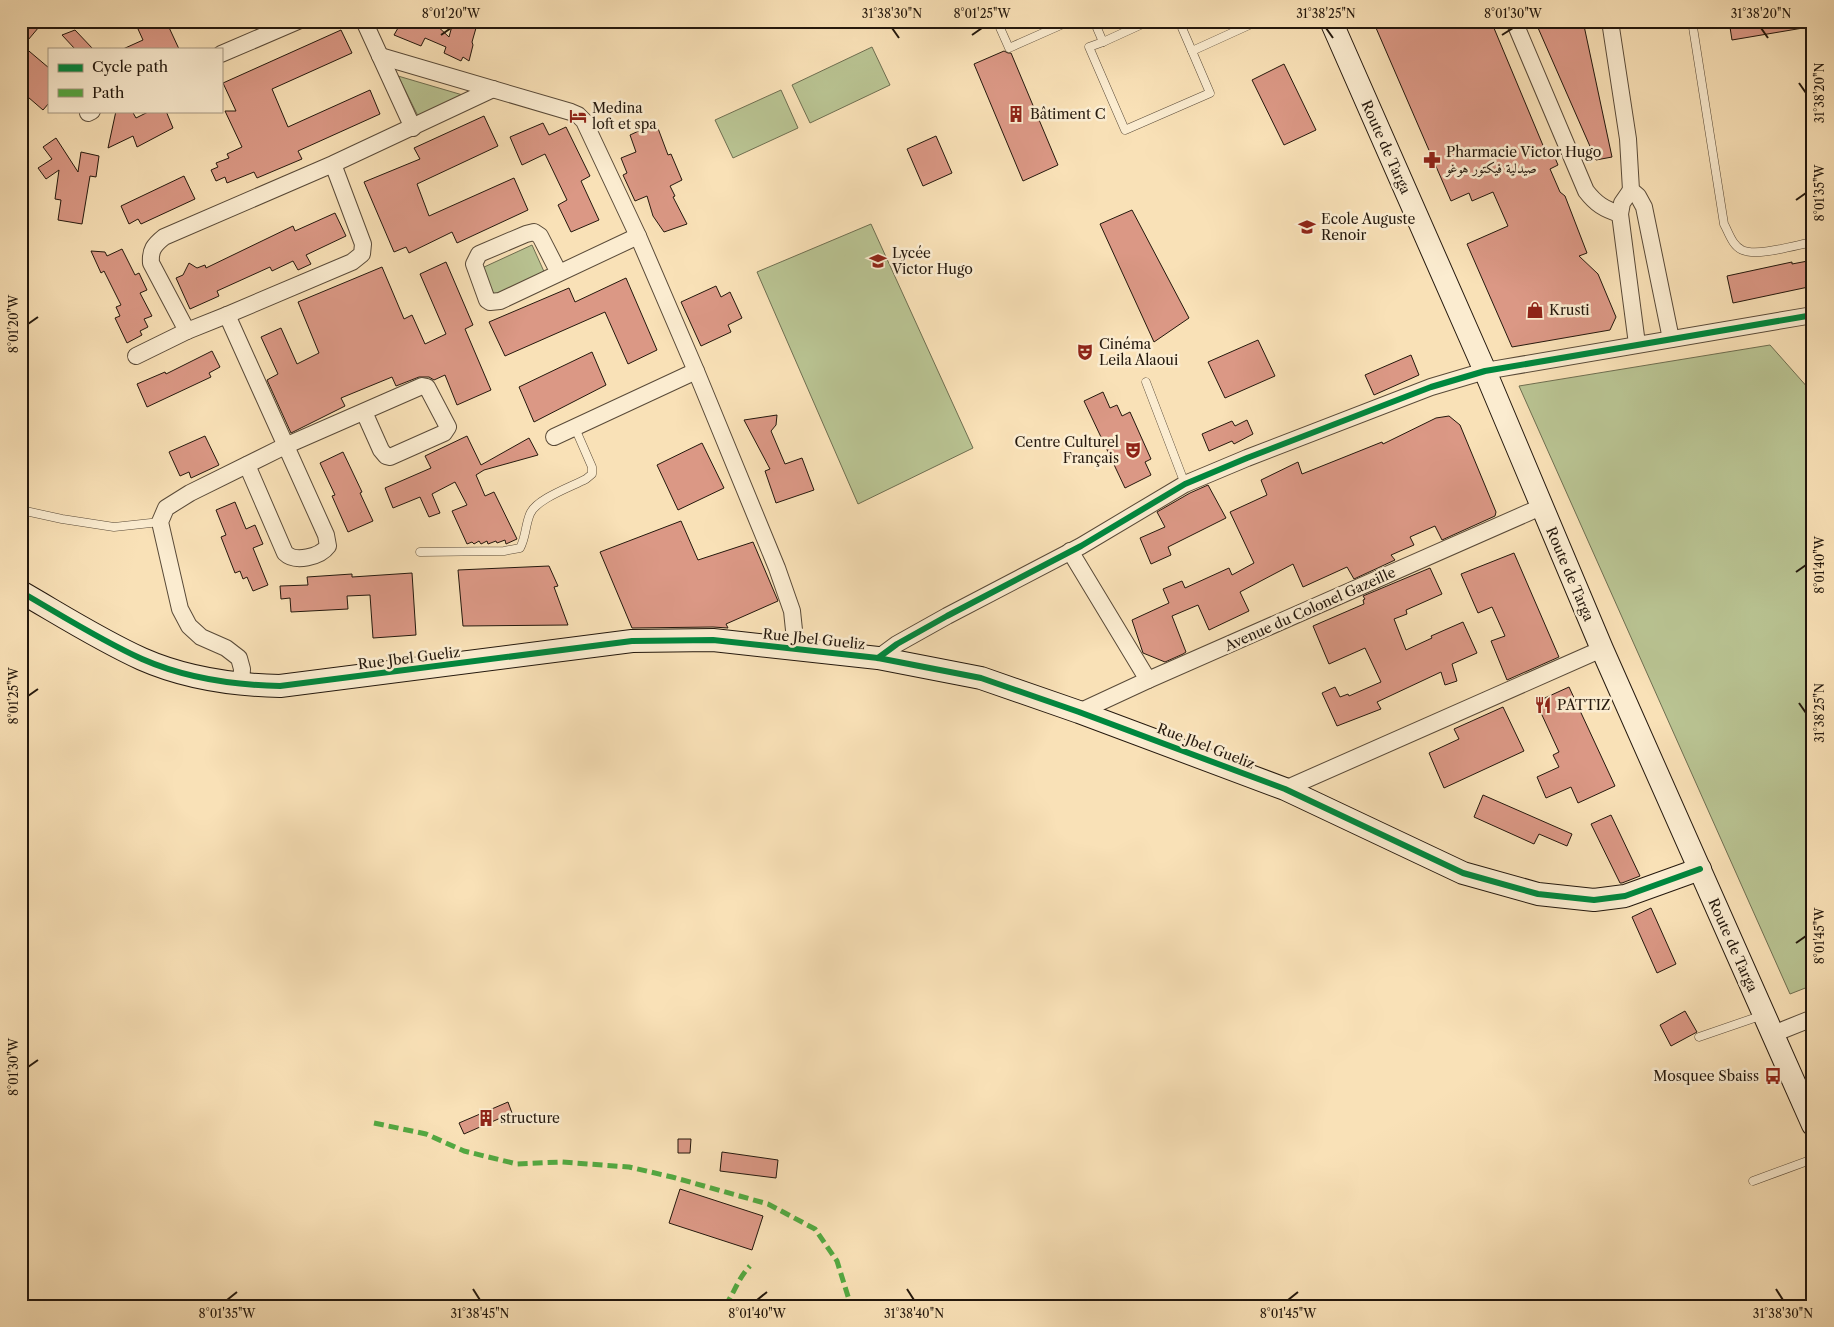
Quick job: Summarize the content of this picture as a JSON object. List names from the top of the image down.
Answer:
{
  "streets": {
    "street": ["Route de Targa", "Avenue du Colonel Gazeille", "Rue Jbel Gueliz"]
  },
  "crossings": [
    ["Route de Targa", "Avenue du Colonel Gazeille"],
    ["Route de Targa", "Rue Jbel Gueliz"],
    ["Avenue du Colonel Gazeille", "Rue Jbel Gueliz"]
  ],
  "places": {
    "building": ["Bâtiment C", "structure"],
    "hotel": ["Medina loft et spa"],
    "pharmacy": ["Pharmacie Victor Hugo صيدلية فيكتور هوغو"],
    "school or university": ["Ecole Auguste Renoir", "Lycée Victor Hugo"],
    "shop": ["Krusti"],
    "theatre": ["Cinéma Leila Alaoui", "Centre Culturel Français"],
    "restaurant": ["PATTIZ"],
    "bus stop": ["Mosquee Sbaiss"]
  },
  "legend": ["Cycle path", "Path"],
  "coordinates": [
    "8°01'20\"W",
    "31°38'30\"N",
    "8°01'25\"W",
    "31°38'25\"N",
    "8°01'30\"W",
    "31°38'20\"N",
    "8°01'35\"W",
    "8°01'40\"W",
    "8°01'45\"W",
    "31°38'45\"N",
    "31°38'40\"N"
  ]
}
